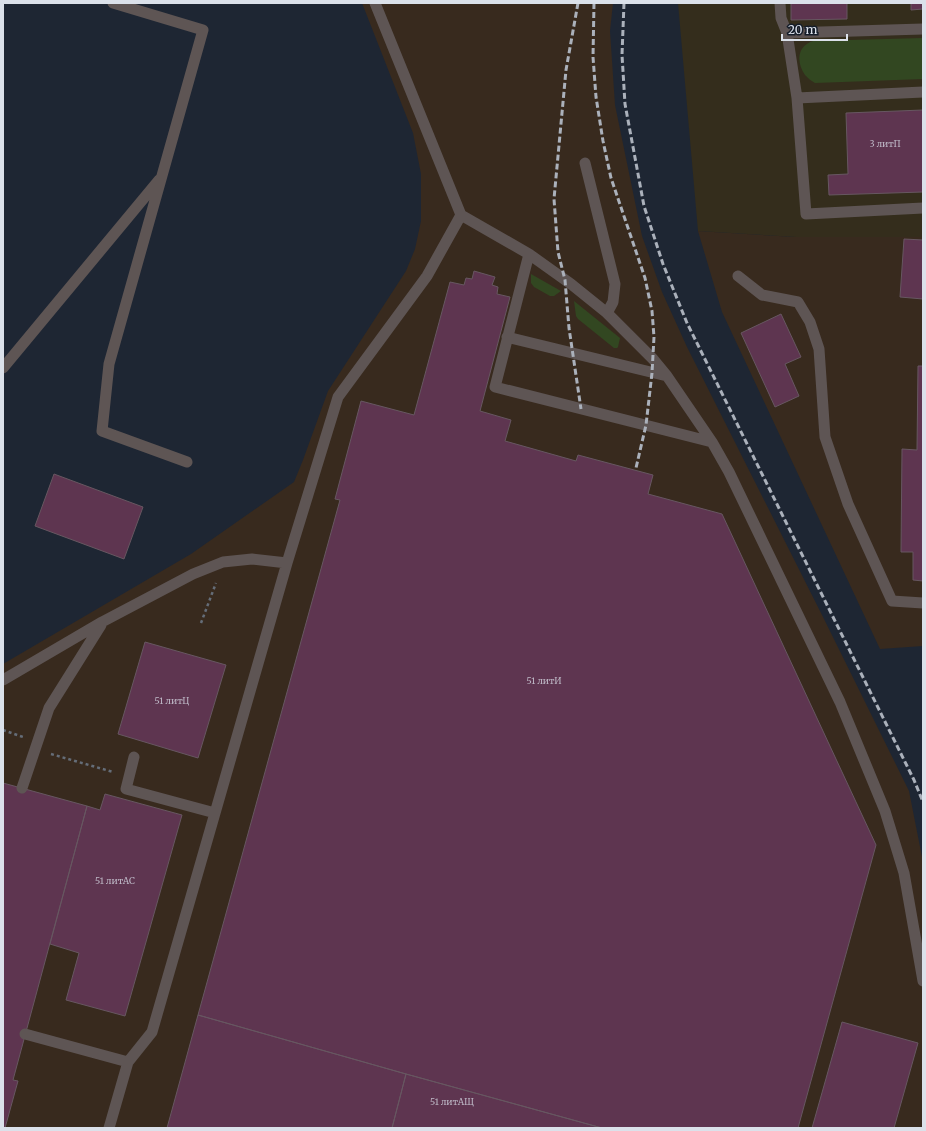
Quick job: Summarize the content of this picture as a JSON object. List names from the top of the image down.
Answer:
{
  "house_numbers": [
    "3 литП",
    "51 литИ",
    "51 литЦ",
    "51 литАС",
    "51 литАЩ"
  ],
  "scale_bar": "20 m"
}
